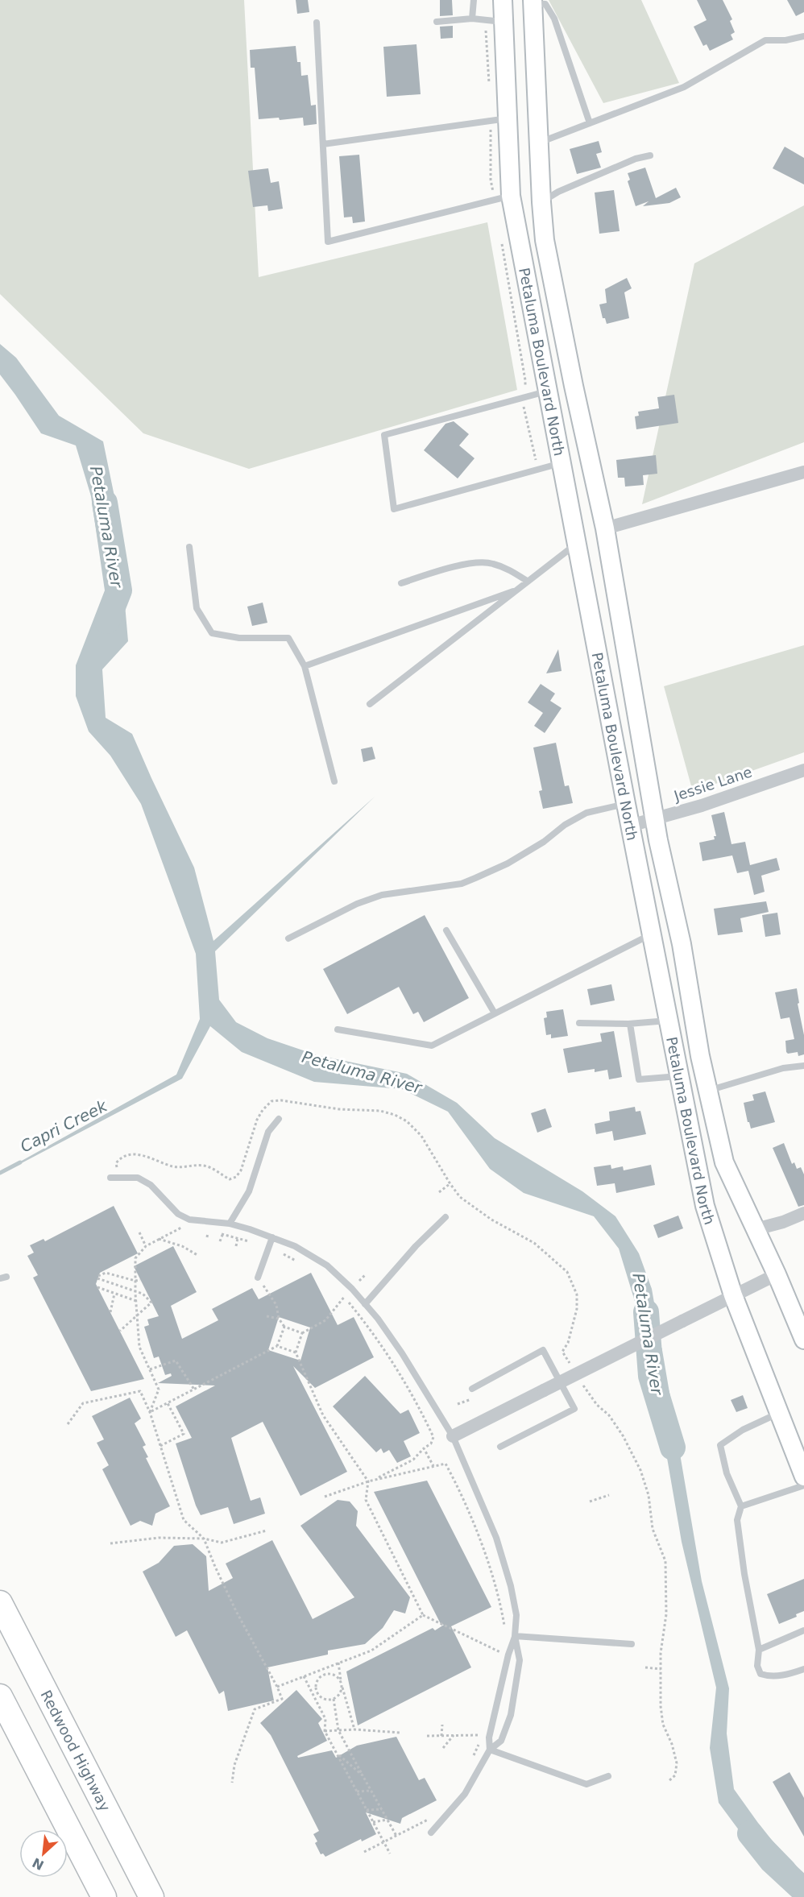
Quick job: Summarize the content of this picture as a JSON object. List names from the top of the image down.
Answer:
{
  "streets": {
    "highway": ["Redwood Highway"],
    "main road": ["Petaluma Boulevard North"],
    "street": ["Jessie Lane"]
  },
  "crossings": [
    ["Petaluma Boulevard North", "Jessie Lane"]
  ],
  "water": ["Petaluma River", "Capri Creek"],
  "north": "bottom left"
}
